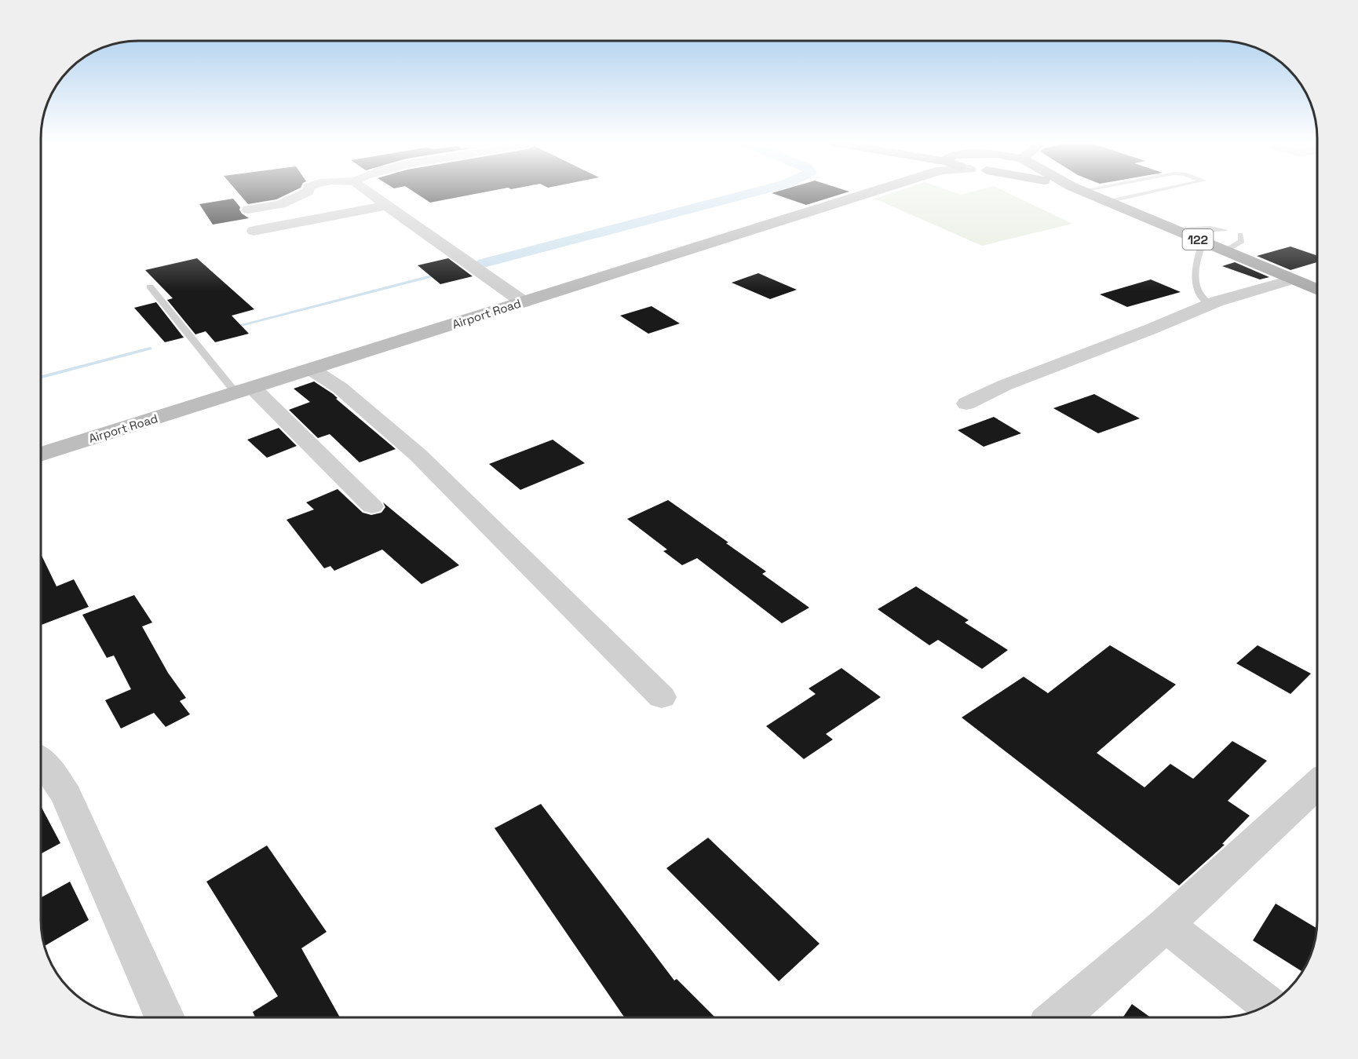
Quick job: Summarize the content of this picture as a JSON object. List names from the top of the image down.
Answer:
{
  "streets": {
    "main road": ["122", "Airport Road"]
  }
}
